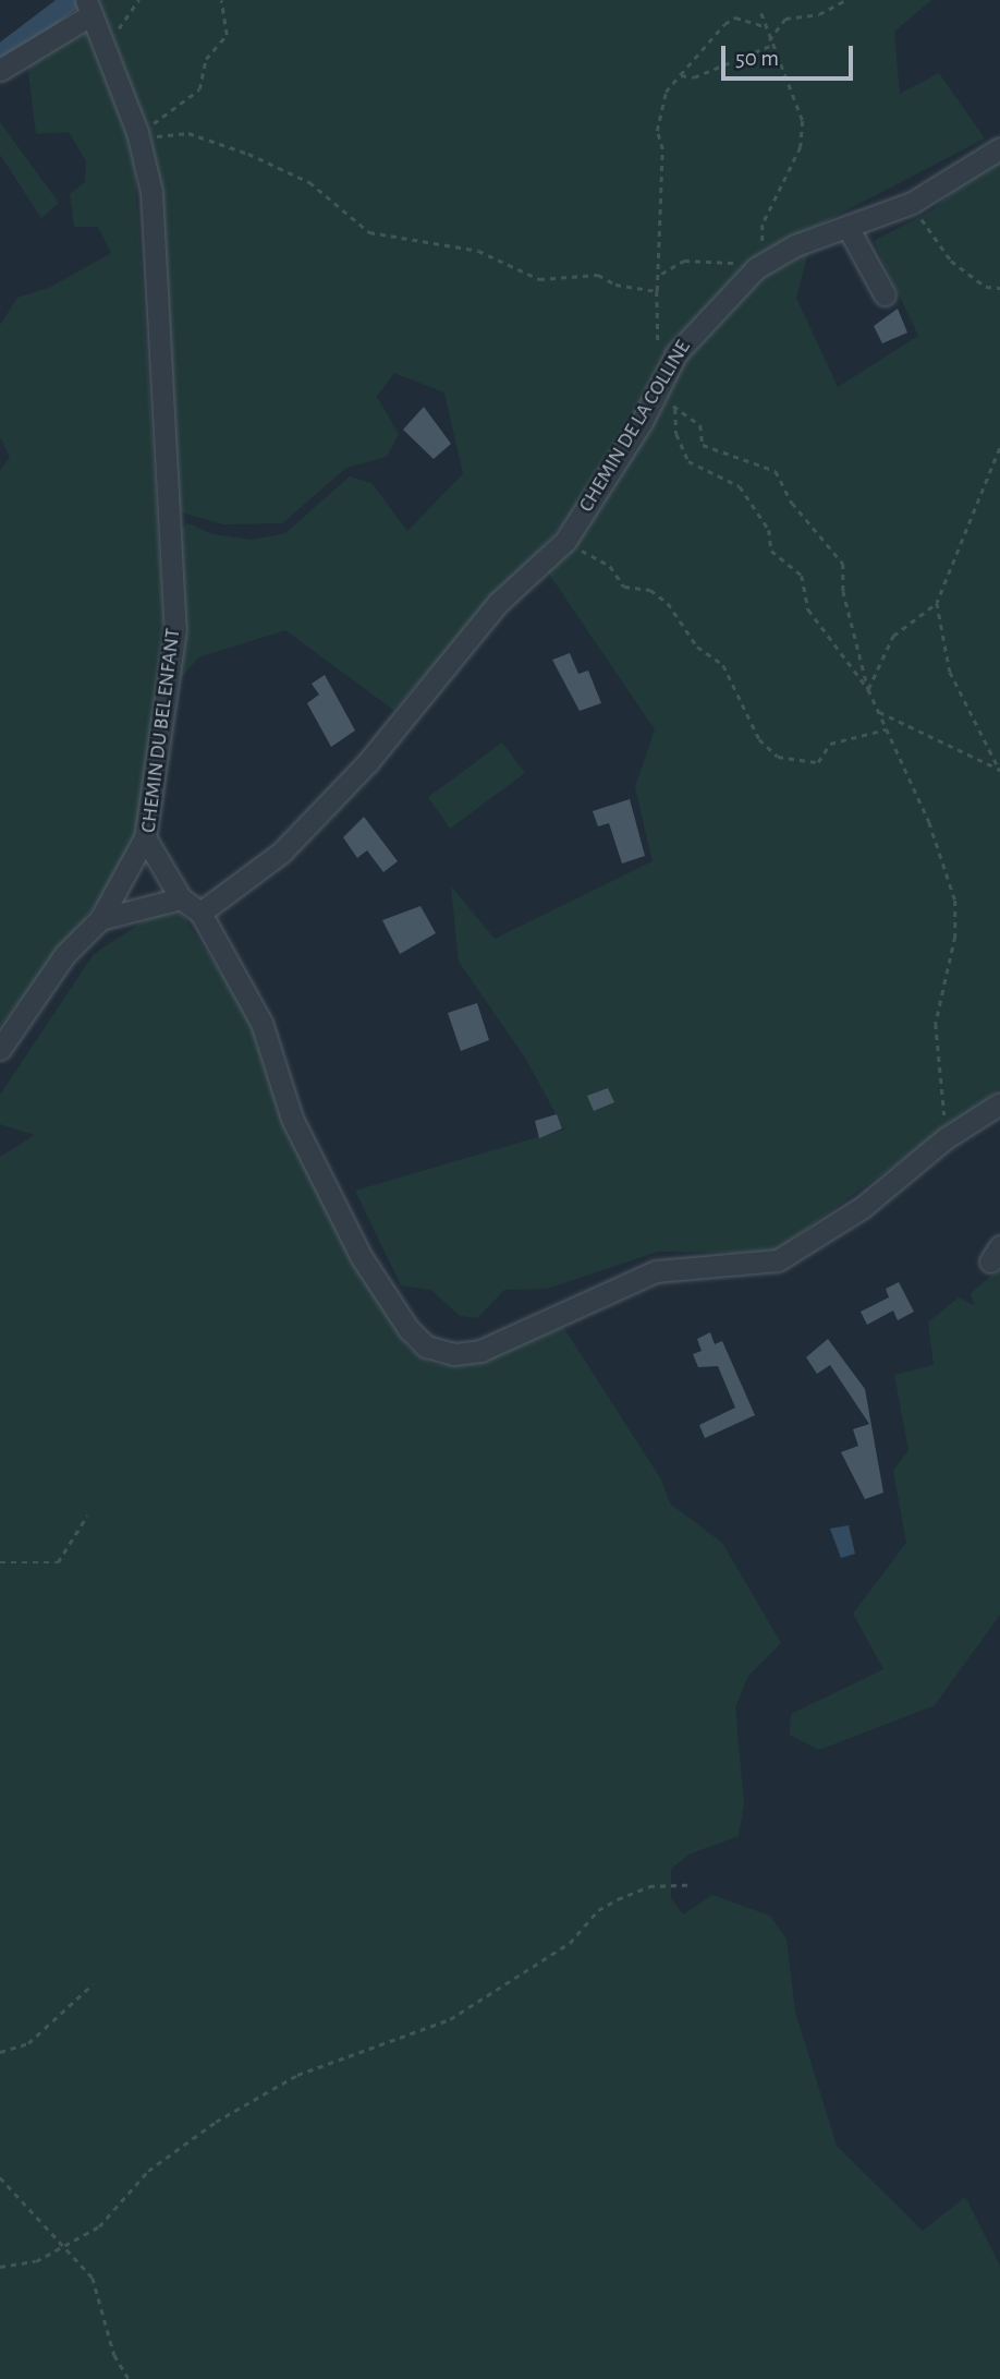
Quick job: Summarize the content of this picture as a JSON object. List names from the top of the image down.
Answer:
{
  "streets": {
    "street": ["CHEMIN DE LA COLLINE", "CHEMIN DU BEL ENFANT"]
  },
  "crossings": [
    ["CHEMIN DE LA COLLINE", "CHEMIN DU BEL ENFANT"]
  ],
  "scale_bar": "50 m"
}
